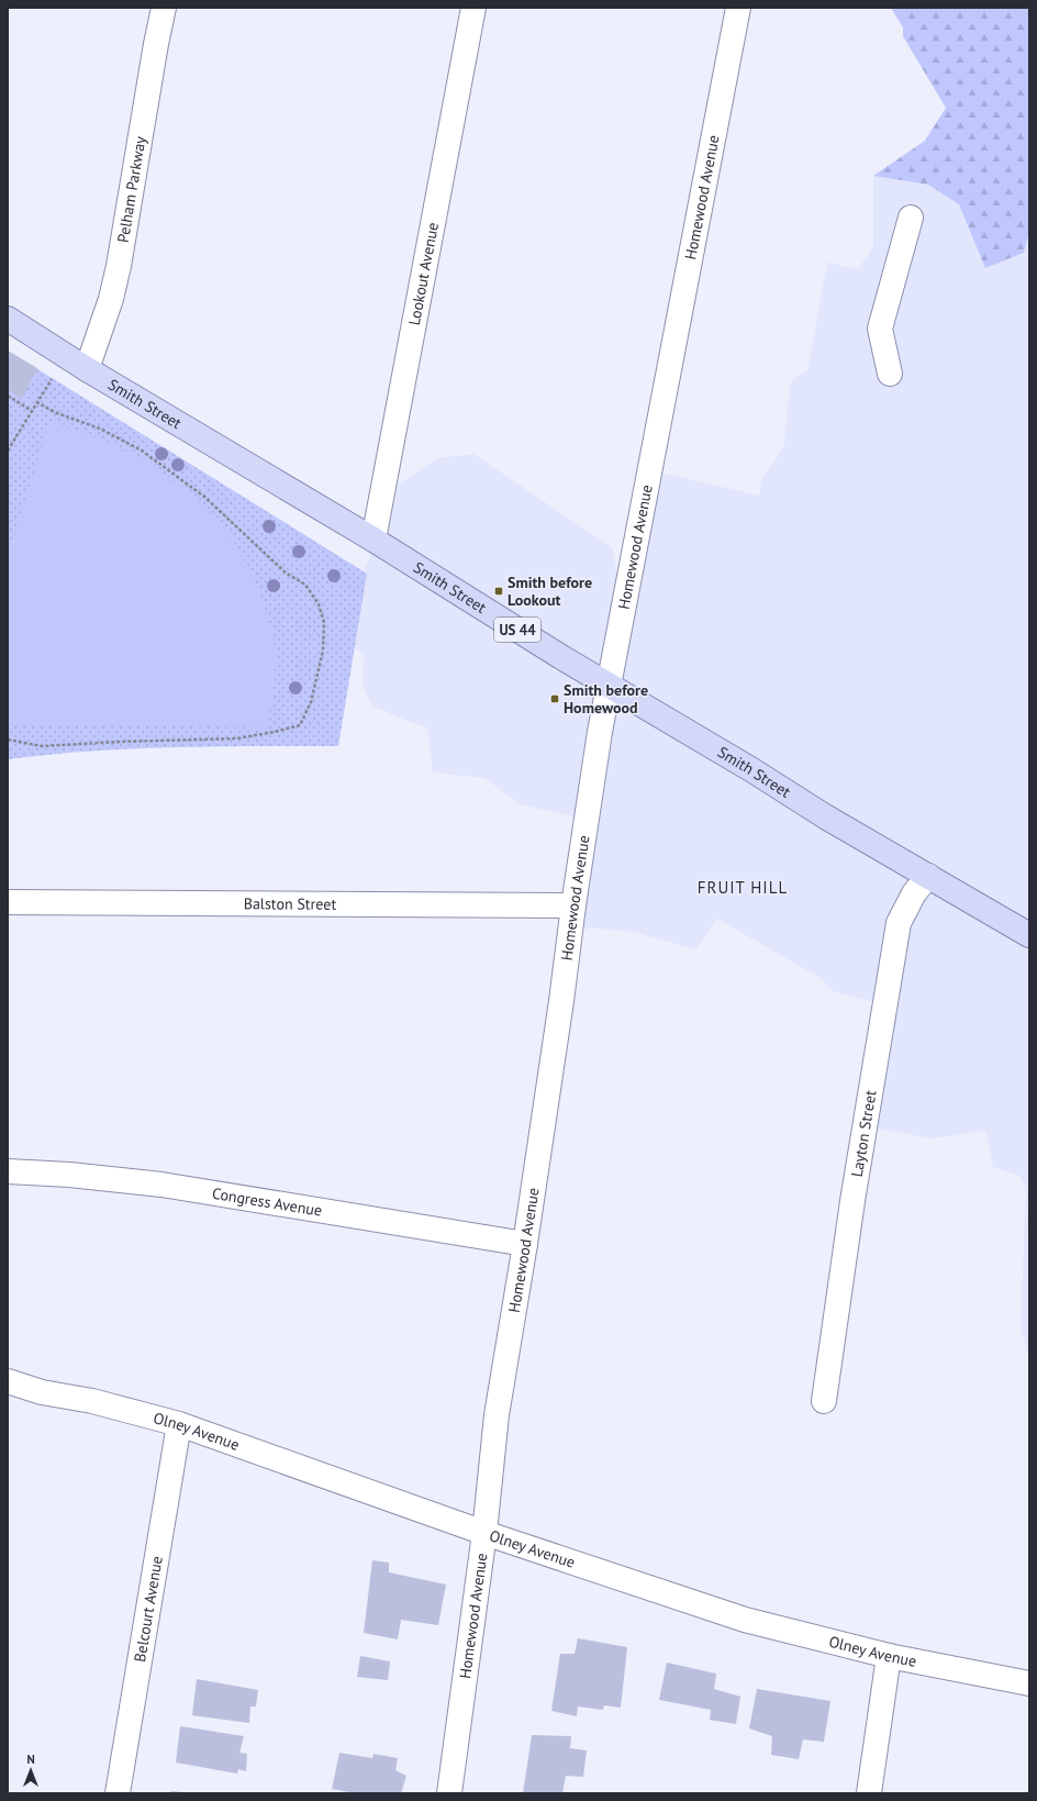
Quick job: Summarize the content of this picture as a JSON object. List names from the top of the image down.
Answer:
{
  "streets": {
    "main road": ["Smith Street", "US 44"],
    "street": [
      "Pelham Parkway",
      "Homewood Avenue",
      "Lookout Avenue",
      "Balston Street",
      "Layton Street",
      "Congress Avenue",
      "Olney Avenue",
      "Belcourt Avenue"
    ]
  },
  "crossings": [
    ["Pelham Parkway", "Smith Street"],
    ["Homewood Avenue", "Smith Street"],
    ["Homewood Avenue", "Balston Street"],
    ["Homewood Avenue", "Congress Avenue"],
    ["Homewood Avenue", "Olney Avenue"],
    ["Lookout Avenue", "Smith Street"],
    ["Smith Street", "Layton Street"],
    ["Olney Avenue", "Belcourt Avenue"]
  ],
  "districts": ["FRUIT HILL"],
  "places": {
    "transit": ["Smith before Lookout", "Smith before Homewood"]
  },
  "north": "top"
}
